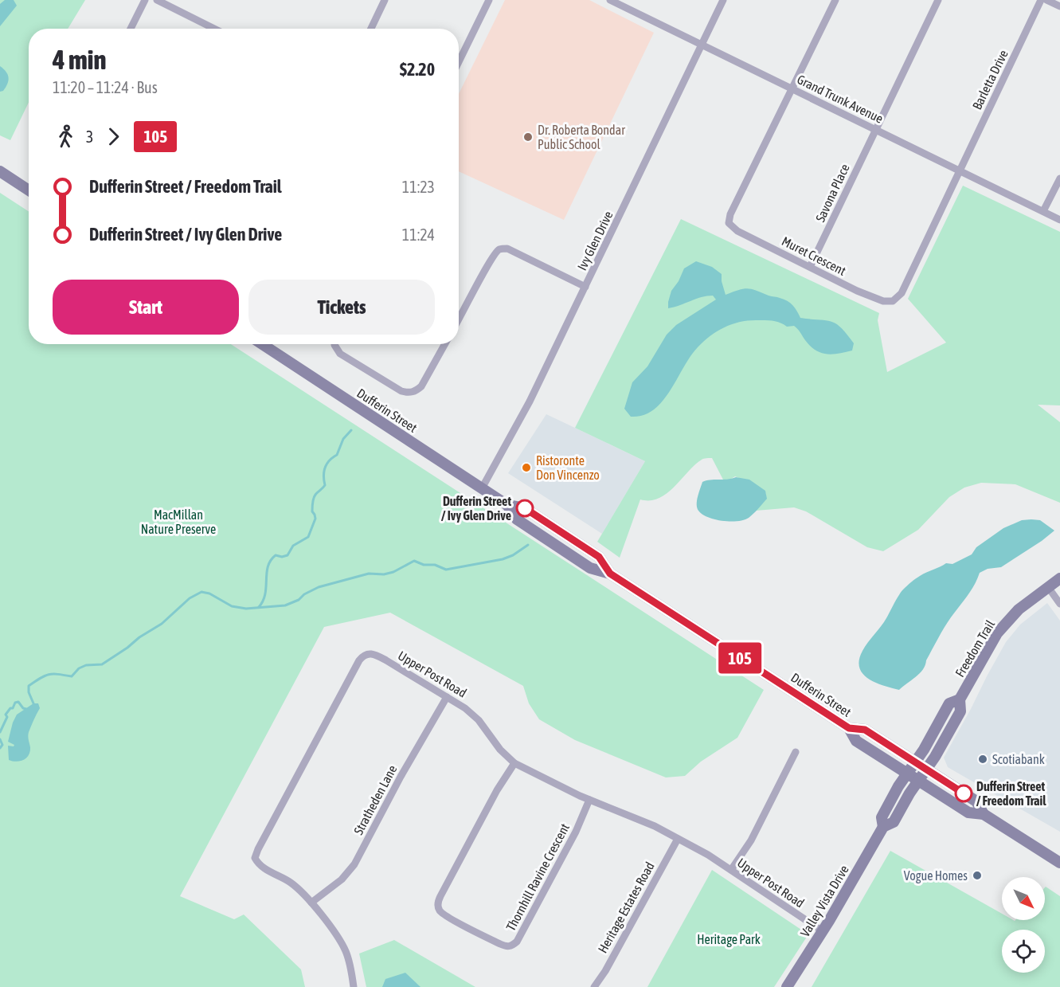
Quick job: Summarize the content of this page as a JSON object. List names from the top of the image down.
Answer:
{
  "streets": {
    "main road": ["Dufferin Street", "Freedom Trail", "Valley Vista Drive"],
    "street": [
      "Barletta Drive",
      "Grand Trunk Avenue",
      "Savona Place",
      "Ivy Glen Drive",
      "Muret Crescent",
      "Upper Post Road",
      "Stratheden Lane",
      "Thornhill Ravine Crescent",
      "Heritage Estates Road"
    ]
  },
  "crossings": [
    ["Barletta Drive", "Grand Trunk Avenue"],
    ["Barletta Drive", "Muret Crescent"],
    ["Grand Trunk Avenue", "Savona Place"],
    ["Grand Trunk Avenue", "Ivy Glen Drive"],
    ["Grand Trunk Avenue", "Muret Crescent"],
    ["Savona Place", "Muret Crescent"],
    ["Ivy Glen Drive", "Dufferin Street"],
    ["Dufferin Street", "Freedom Trail"],
    ["Dufferin Street", "Valley Vista Drive"],
    ["Freedom Trail", "Valley Vista Drive"],
    ["Upper Post Road", "Stratheden Lane"],
    ["Upper Post Road", "Thornhill Ravine Crescent"],
    ["Upper Post Road", "Valley Vista Drive"],
    ["Upper Post Road", "Heritage Estates Road"]
  ],
  "parks": ["MacMillan Nature Preserve", "Heritage Park"],
  "places": [
    "Dr. Roberta Bondar Public School",
    "Ristoronte Don Vincenzo",
    "Dufferin Street / Ivy Glen Drive",
    "Scotiabank",
    "Dufferin Street / Freedom Trail",
    "Vogue Homes"
  ],
  "lines": ["bus line 105"],
  "north": "bottom right",
  "page": {
    "on_map": "105",
    "heading": ["4 min", "11:20 – 11:24 · Bus", "$2.20"],
    "legs": ["3", "105"],
    "list": [
      {
        "name": "Dufferin Street / Freedom Trail",
        "value": "11:23"
      },
      {
        "name": "Dufferin Street / Ivy Glen Drive",
        "value": "11:24"
      }
    ],
    "buttons": ["Start", "Tickets"]
  }
}
